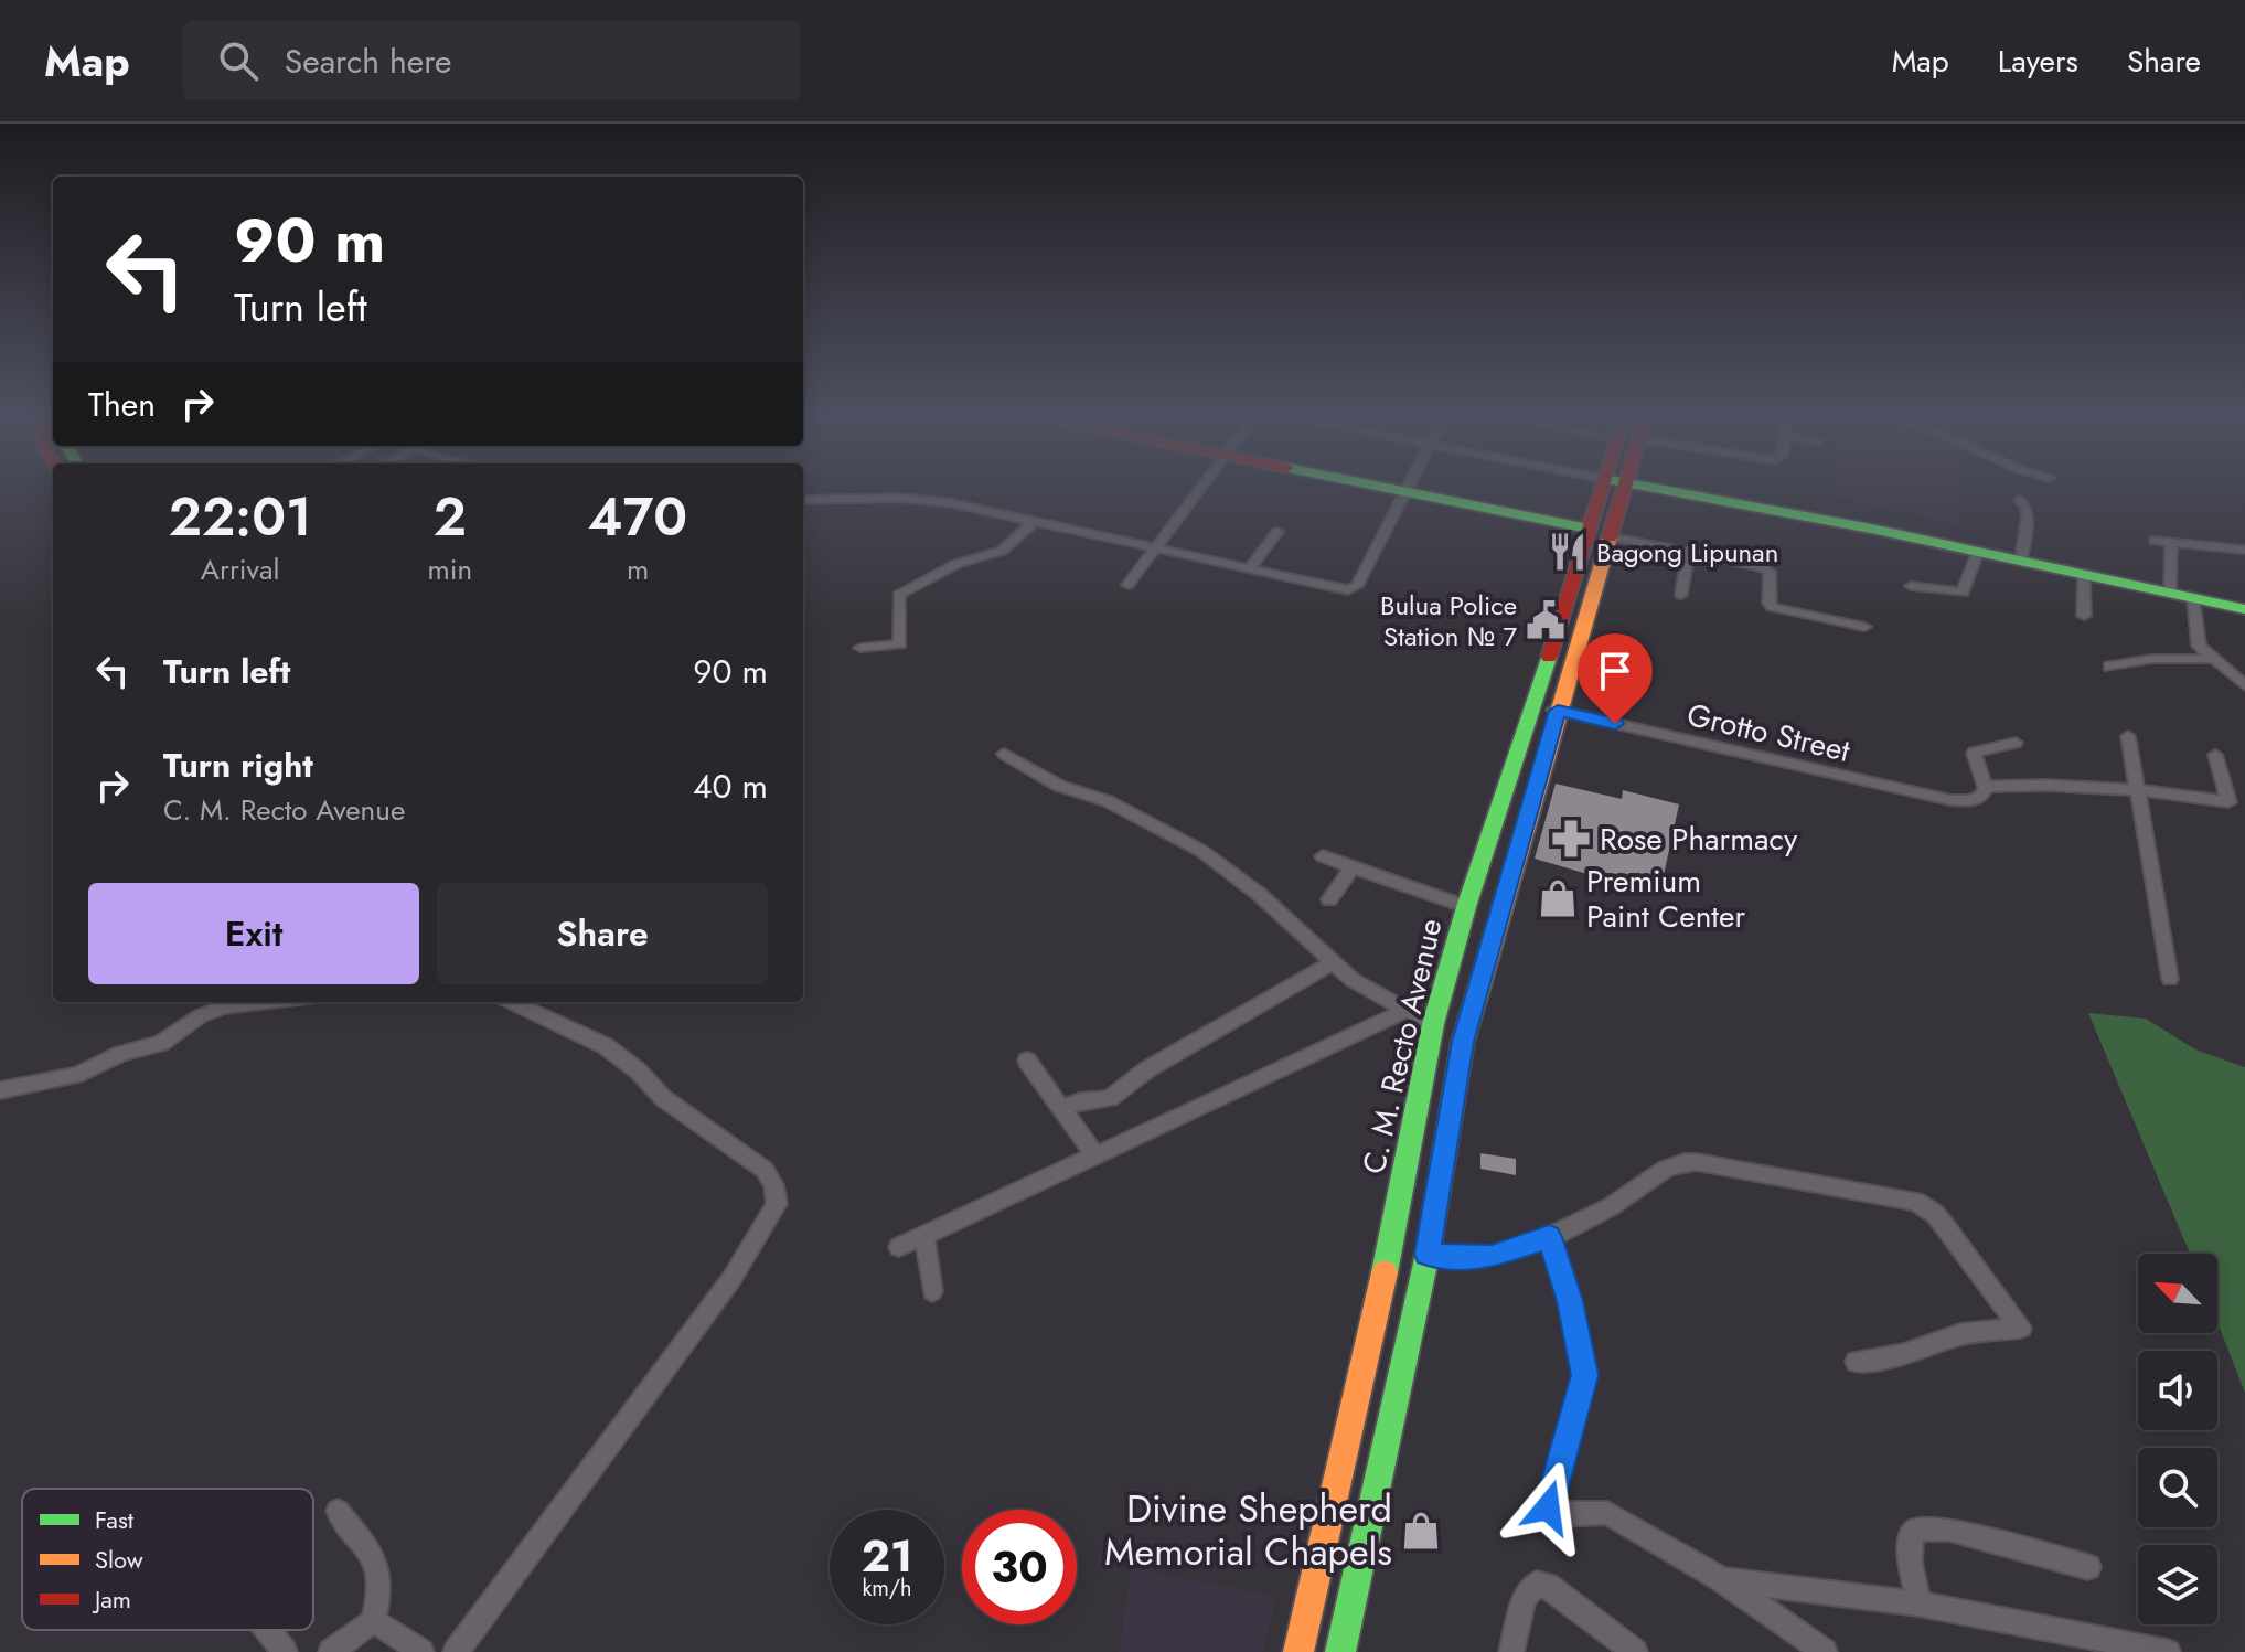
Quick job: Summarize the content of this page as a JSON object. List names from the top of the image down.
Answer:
{
  "streets": {
    "main road": ["C. M. Recto Avenue"],
    "street": ["Grotto Street"]
  },
  "crossings": [
    ["Grotto Street", "C. M. Recto Avenue"]
  ],
  "places": {
    "restaurant": ["Bagong Lipunan"],
    "public building": ["Bulua Police Station № 7"],
    "pharmacy": ["Rose Pharmacy"],
    "shop": ["Premium Paint Center", "Divine Shepherd Memorial Chapels"]
  },
  "legend": ["Fast", "Slow", "Jam"],
  "north": "top left",
  "page": {
    "header": "Map",
    "search": "Search here",
    "nav": ["Map", "Layers", "Share"],
    "turn": ["90 m", "Turn left"],
    "then": "Then",
    "eta": [
      "22:01",
      "Arrival",
      "2",
      "min",
      "470",
      "m"
    ],
    "list": [
      {
        "name": "Turn left",
        "value": "90 m"
      },
      {
        "name": "Turn right",
        "note": "C. M. Recto Avenue",
        "value": "40 m"
      }
    ],
    "buttons": ["Exit", "Share"],
    "speed": "21 km/h",
    "limit": "30"
  }
}
